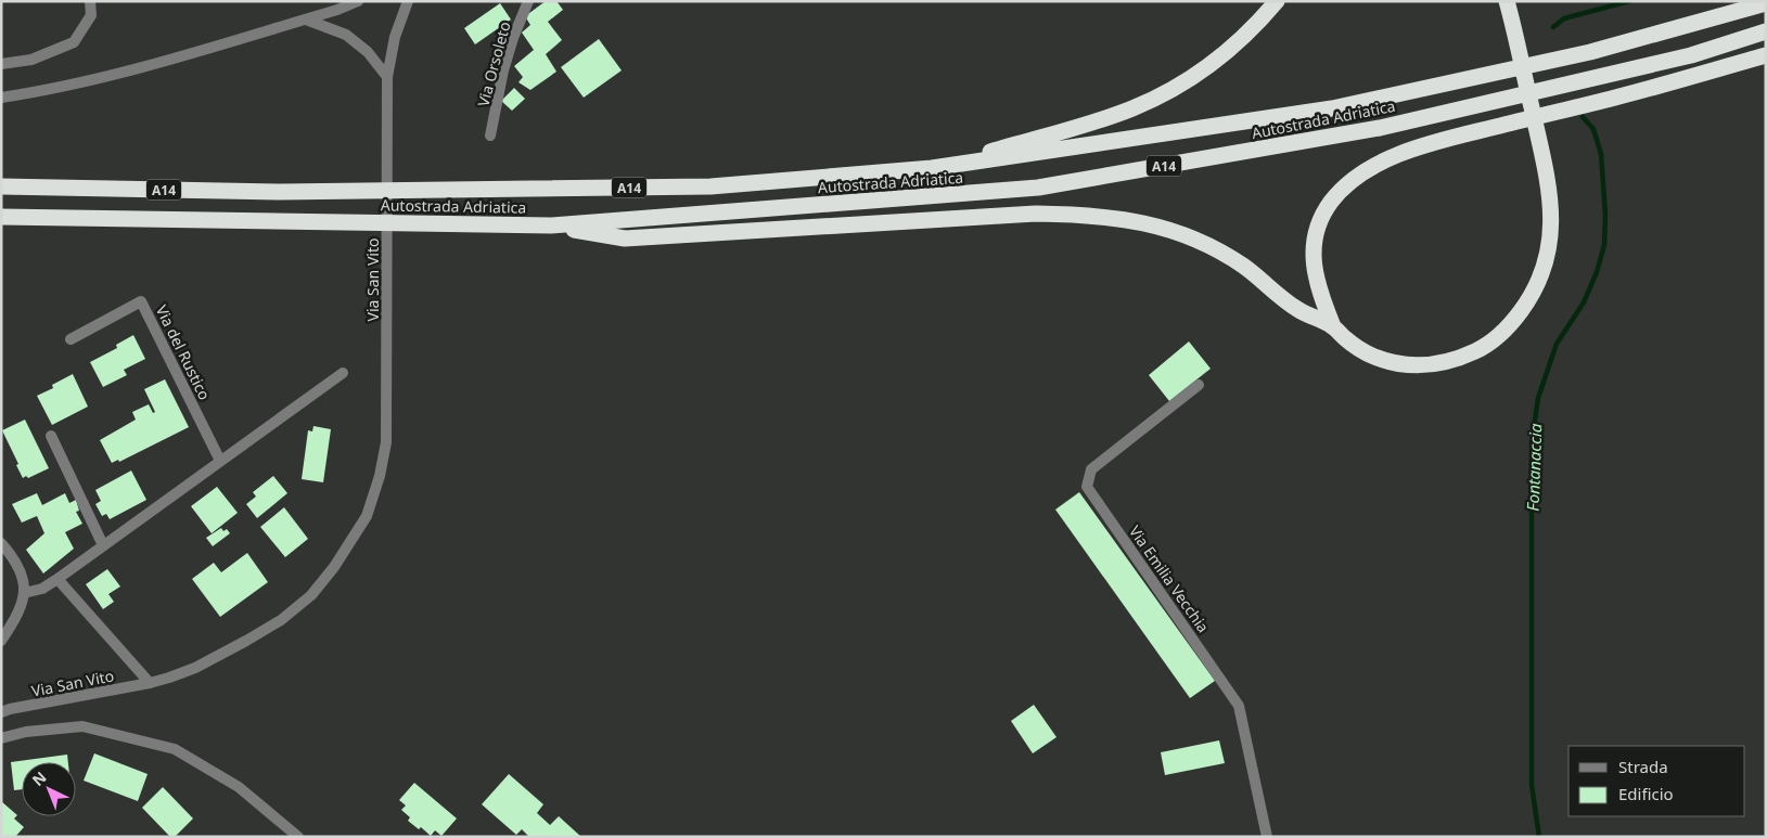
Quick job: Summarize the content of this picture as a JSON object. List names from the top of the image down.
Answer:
{
  "streets": {
    "highway": ["Autostrada Adriatica", "A14"],
    "street": [
      "Via Orsoleto",
      "Via San Vito",
      "Via del Rustico",
      "Via Emilia Vecchia"
    ]
  },
  "water": ["Fontanaccia"],
  "legend": ["Strada", "Edificio"],
  "north": "top left"
}
